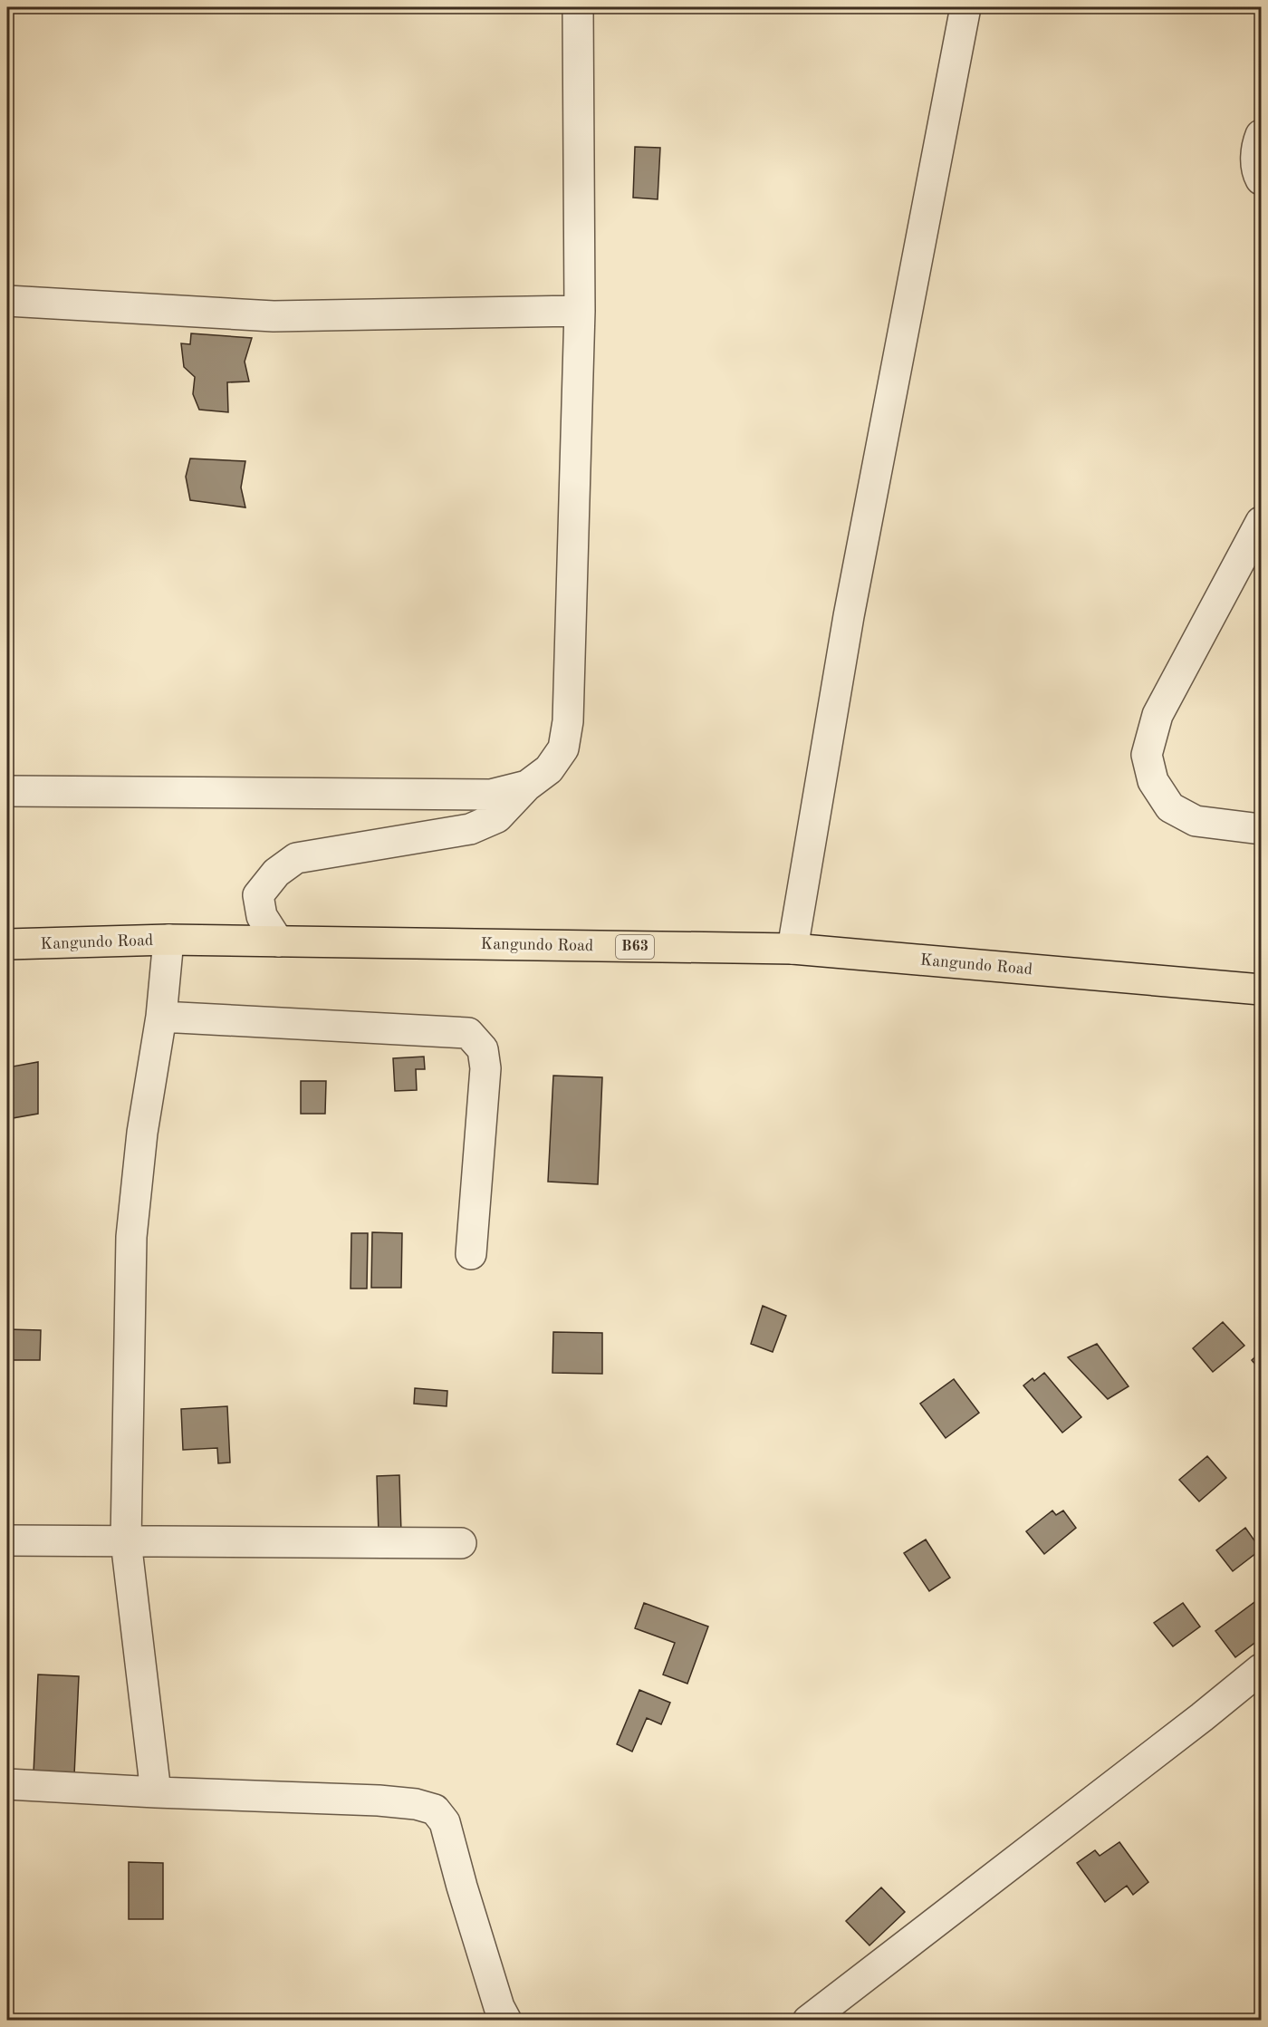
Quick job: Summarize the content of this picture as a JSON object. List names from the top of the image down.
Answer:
{
  "streets": {
    "highway": ["Kangundo Road", "B63"]
  }
}
